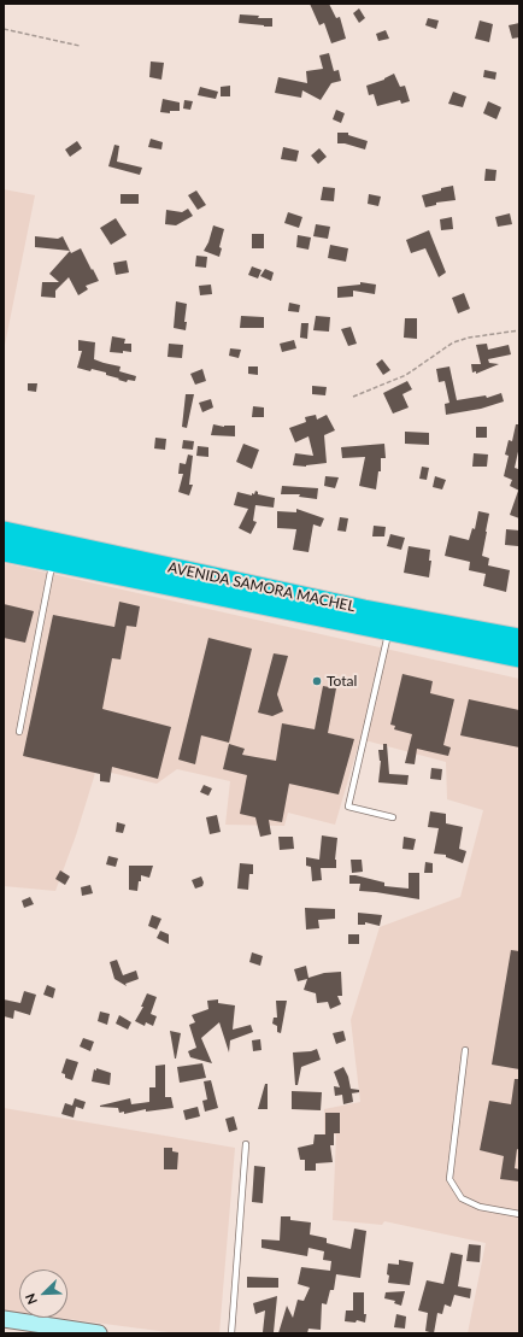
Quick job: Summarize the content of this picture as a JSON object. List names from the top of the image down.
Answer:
{
  "streets": {
    "highway": ["AVENIDA SAMORA MACHEL"]
  },
  "places": ["Total"],
  "north": "bottom left"
}
